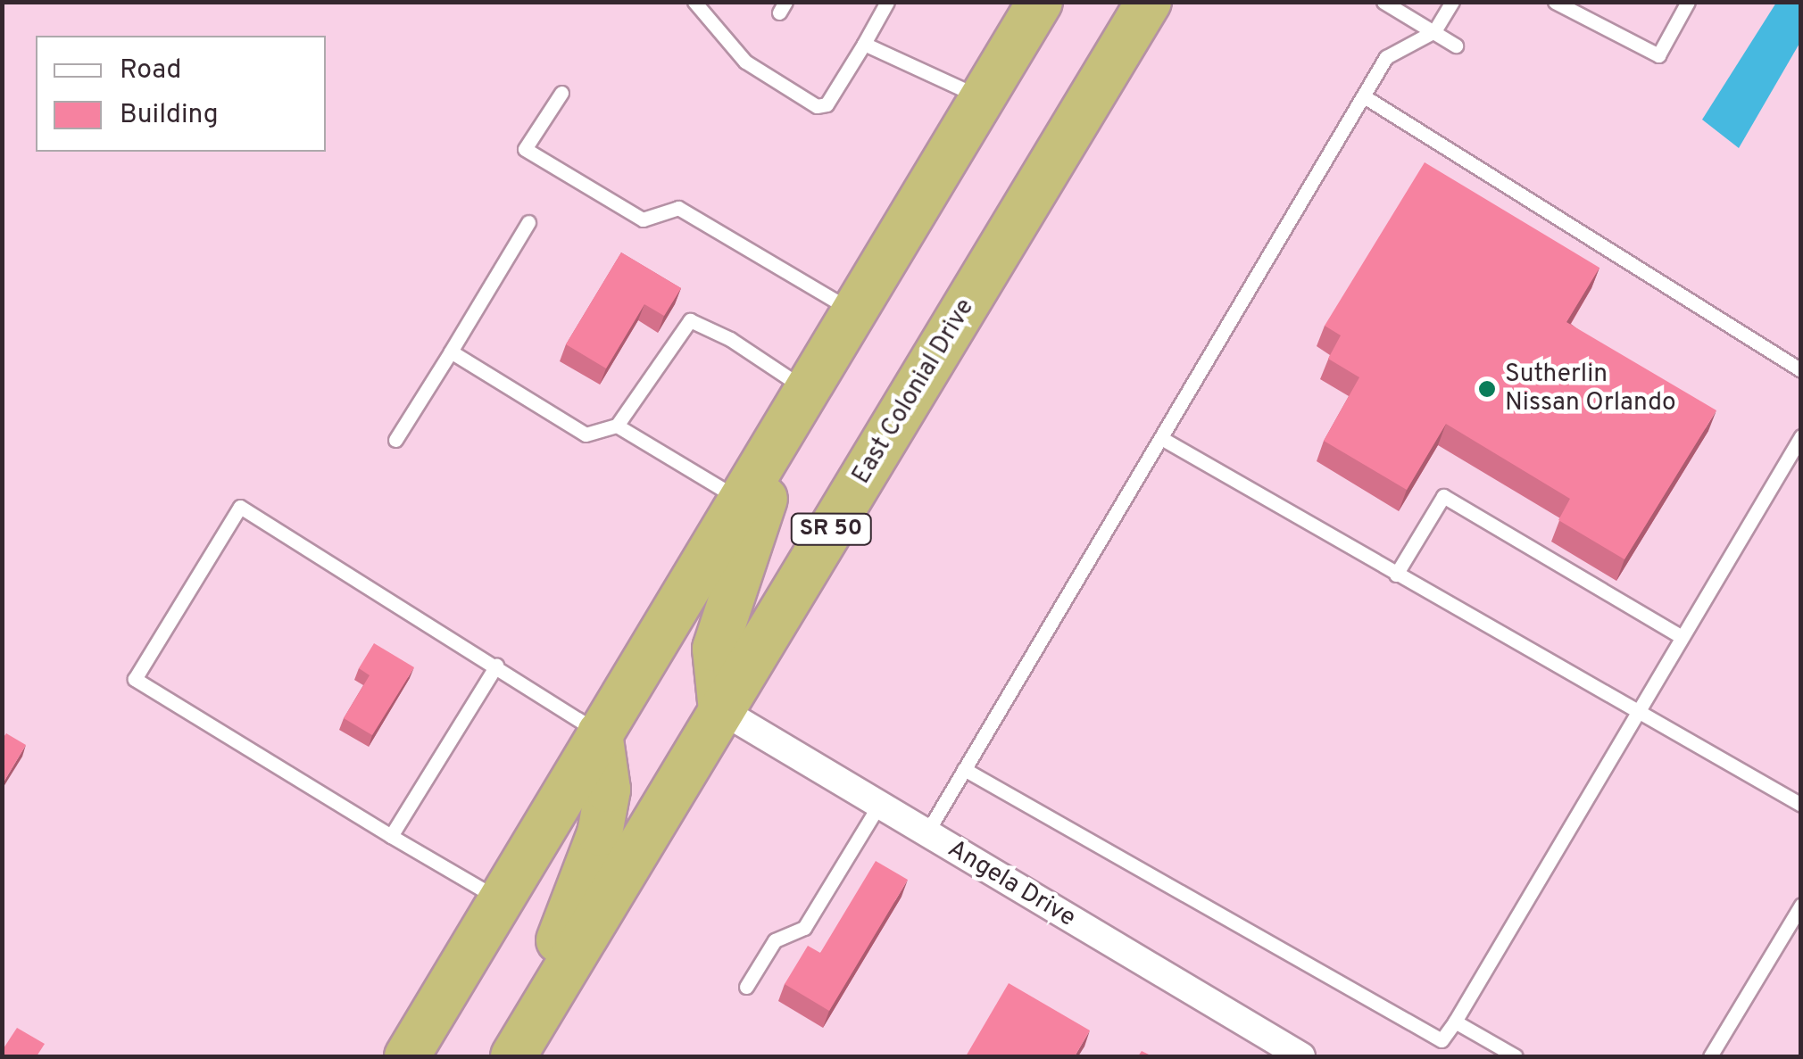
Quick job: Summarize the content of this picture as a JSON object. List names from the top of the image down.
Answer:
{
  "streets": {
    "highway": ["East Colonial Drive", "SR 50"],
    "street": ["Angela Drive"]
  },
  "crossings": [
    ["East Colonial Drive", "Angela Drive"]
  ],
  "places": ["Sutherlin Nissan Orlando"],
  "legend": ["Road", "Building"]
}
